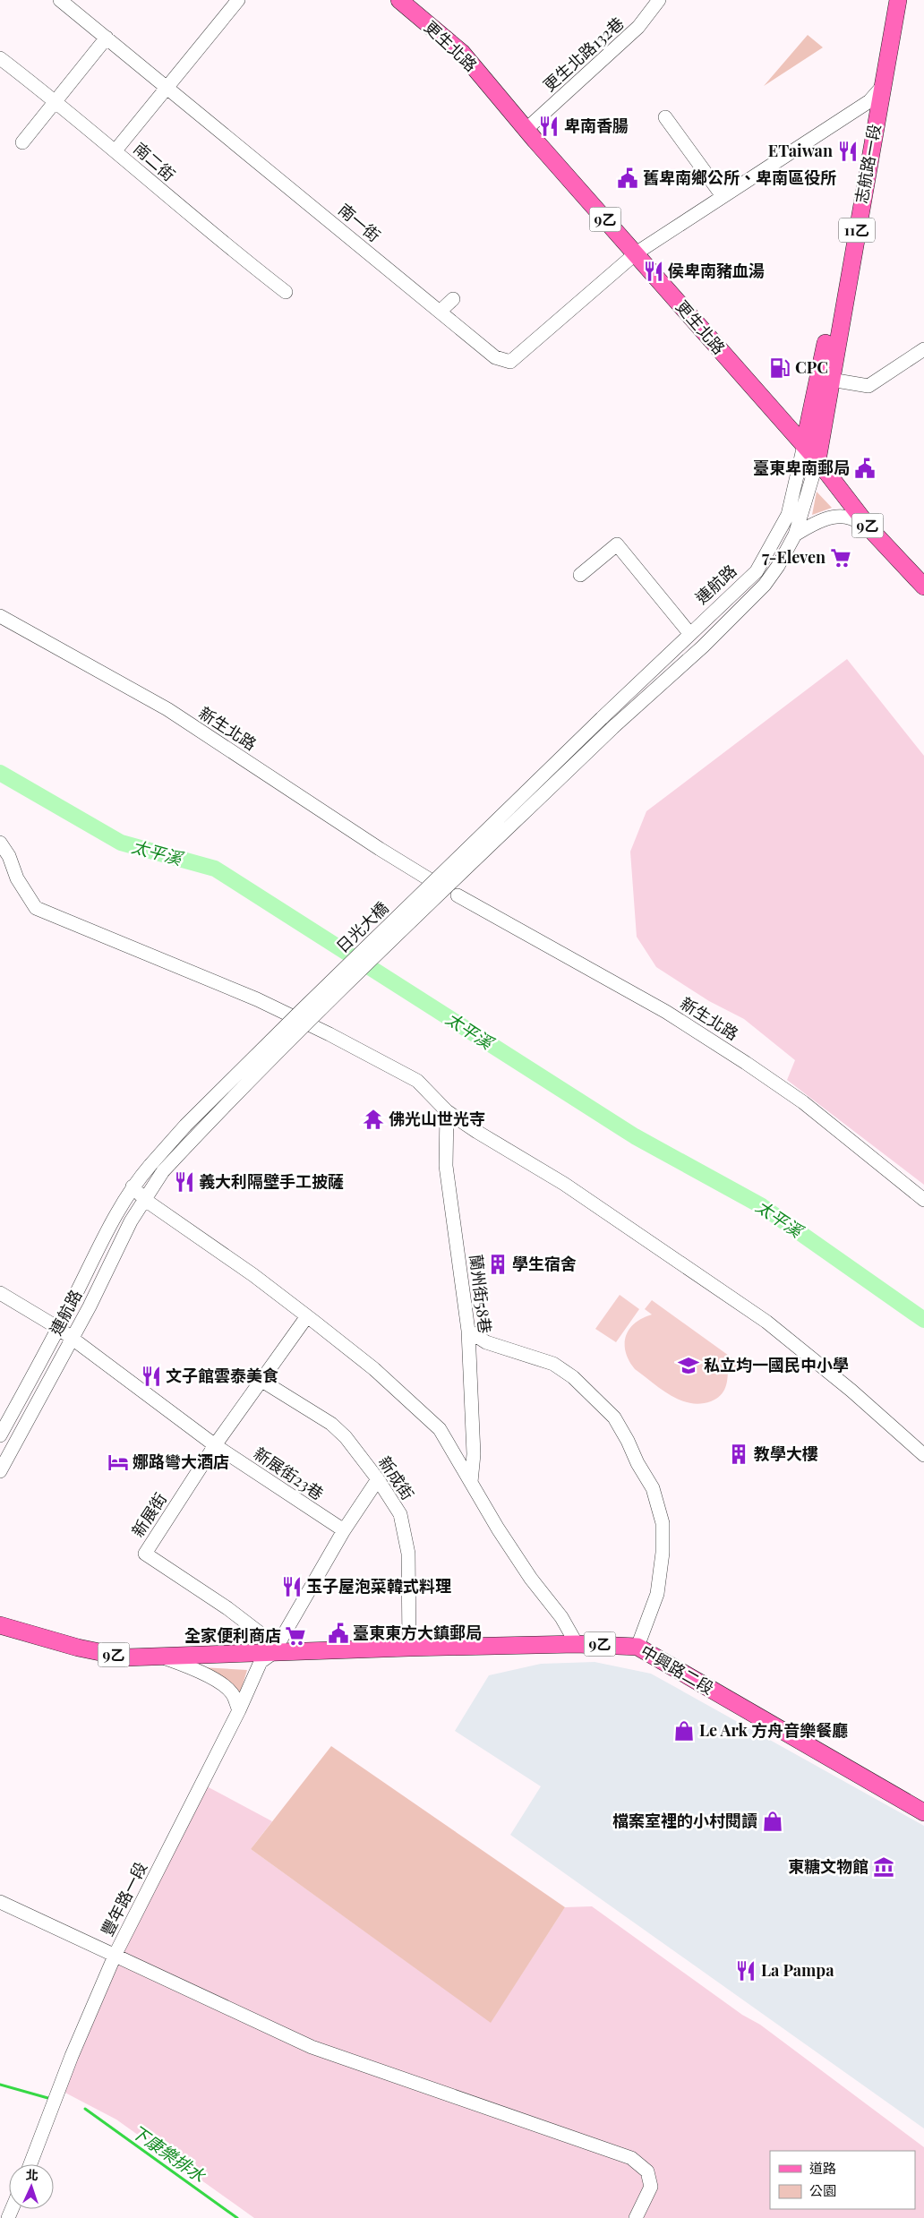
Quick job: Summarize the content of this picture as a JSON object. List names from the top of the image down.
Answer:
{
  "streets": {
    "main road": [
      "更生北路",
      "志航路一段",
      "9乙",
      "11乙",
      "中興路二段"
    ],
    "street": [
      "更生北路132巷",
      "南二街",
      "南一街",
      "連航路",
      "新生北路",
      "日光大橋",
      "蘭州街58巷",
      "新展街23巷",
      "新成街",
      "新展街",
      "豐年路一段"
    ]
  },
  "crossings": [
    ["更生北路", "更生北路132巷"],
    ["更生北路", "志航路一段"],
    ["更生北路", "9乙"],
    ["更生北路", "南一街"],
    ["更生北路", "連航路"],
    ["志航路一段", "9乙"],
    ["志航路一段", "連航路"],
    ["連航路", "日光大橋"],
    ["連航路", "新展街23巷"],
    ["新展街23巷", "新展街"],
    ["新展街23巷", "豐年路一段"],
    ["新成街", "新展街"],
    ["新成街", "中興路二段"],
    ["新成街", "豐年路一段"],
    ["新展街", "中興路二段"],
    ["新展街", "豐年路一段"],
    ["中興路二段", "豐年路一段"]
  ],
  "water": ["太平溪", "下康樂排水"],
  "places": {
    "restaurant": [
      "卑南香腸",
      "ETaiwan",
      "侯卑南豬血湯",
      "義大利隔壁手工披薩",
      "文子館雲泰美食",
      "玉子屋泡菜韓式料理",
      "La Pampa"
    ],
    "public building": ["舊卑南鄉公所、卑南區役所", "臺東卑南郵局", "臺東東方大鎮郵局"],
    "fuel station": ["CPC"],
    "supermarket": ["7-Eleven", "全家便利商店"],
    "temple": ["佛光山世光寺"],
    "building": ["學生宿舍", "教學大樓"],
    "school or university": ["私立均一國民中小學"],
    "hotel": ["娜路彎大酒店"],
    "shop": ["Le Ark 方舟音樂餐廳", "檔案室裡的小村閱讀"],
    "museum": ["東糖文物館"]
  },
  "legend": ["道路", "公園"],
  "north": "top"
}
